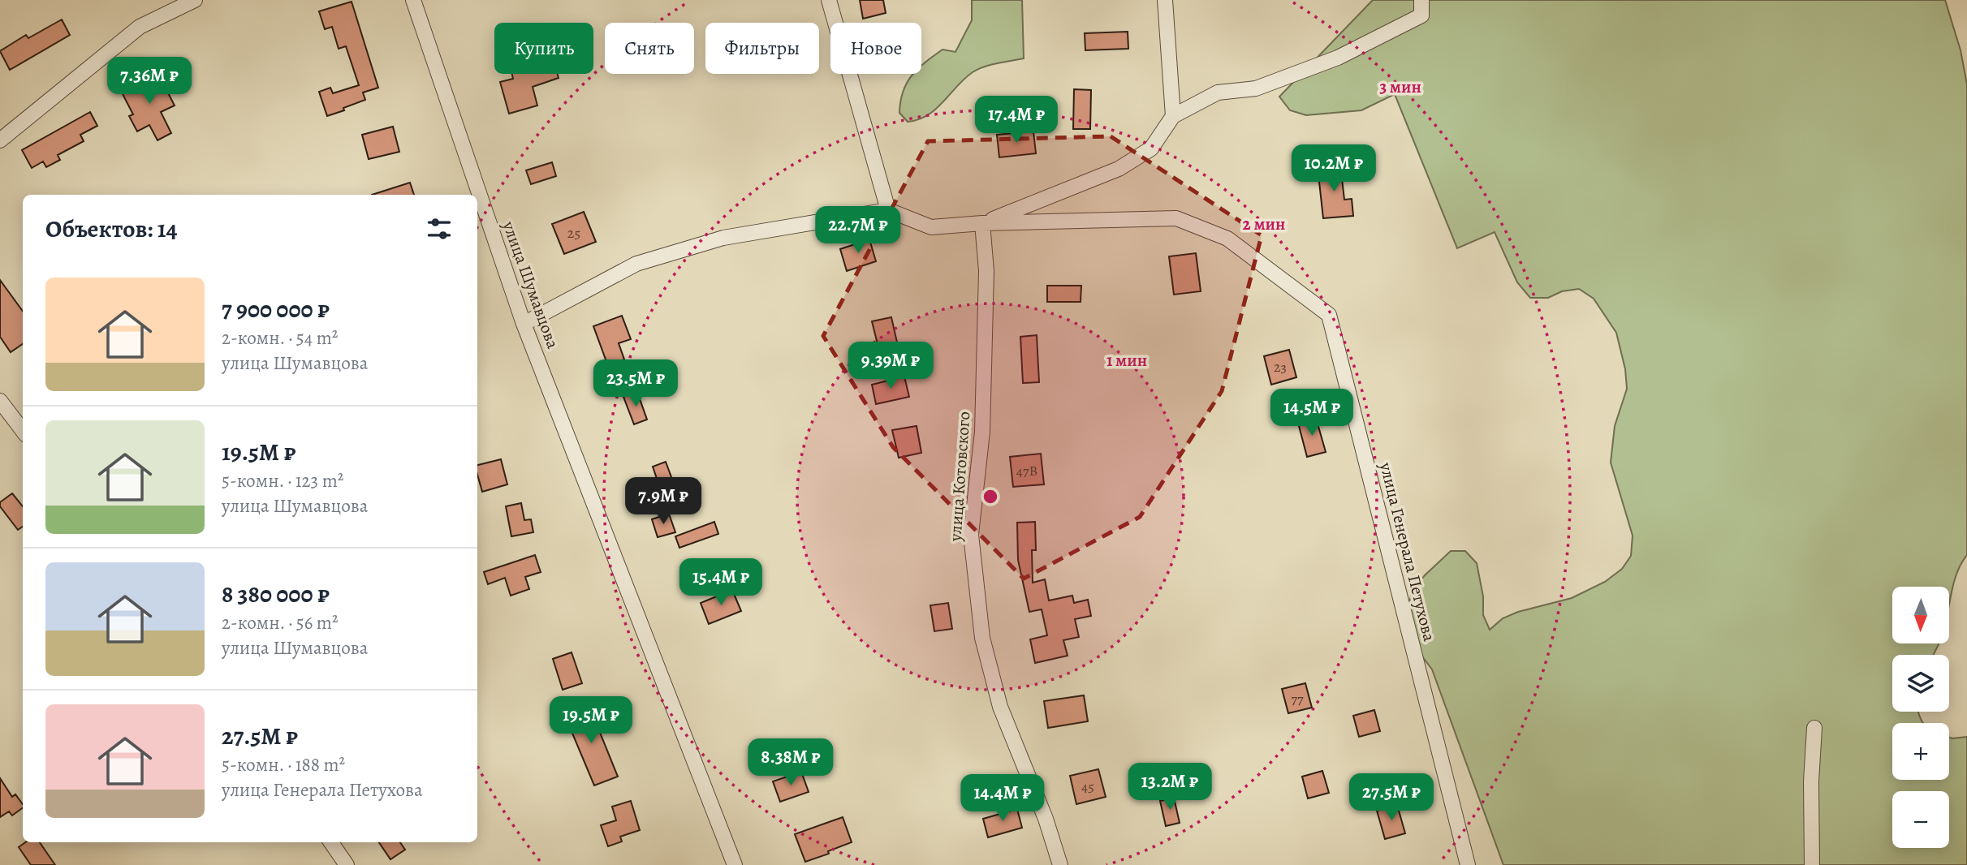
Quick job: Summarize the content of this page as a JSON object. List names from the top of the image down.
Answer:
{
  "streets": {
    "street": ["улица Шумавцова", "улица Котовского", "улица Генерала Петухова"]
  },
  "crossings": [
    ["улица Котовского", "улица Генерала Петухова"]
  ],
  "house_numbers": [
    "25",
    "23",
    "47В",
    "77",
    "45"
  ],
  "north": "bottom",
  "page": {
    "chip": [
      "Купить",
      "Снять",
      "Фильтры",
      "Новое"
    ],
    "price": [
      "7.36M ₽",
      "17.4M ₽",
      "10.2M ₽",
      "22.7M ₽",
      "9.39M ₽",
      "23.5M ₽",
      "14.5M ₽",
      "7.9M ₽",
      "15.4M ₽",
      "19.5M ₽",
      "8.38M ₽",
      "13.2M ₽",
      "27.5M ₽",
      "14.4M ₽"
    ],
    "heading": "Объектов: 14",
    "list": [
      {
        "name": "7 900 000 ₽",
        "note": "2-комн. · 54 m² · улица Шумавцова"
      },
      {
        "name": "19.5M ₽",
        "note": "5-комн. · 123 m² · улица Шумавцова"
      },
      {
        "name": "8 380 000 ₽",
        "note": "2-комн. · 56 m² · улица Шумавцова"
      },
      {
        "name": "27.5M ₽",
        "note": "5-комн. · 188 m² · улица Генерала Петухова"
      }
    ],
    "map_buttons": ["+", "−"]
  },
  "rings": ["3 мин", "2 мин", "1 мин"]
}
